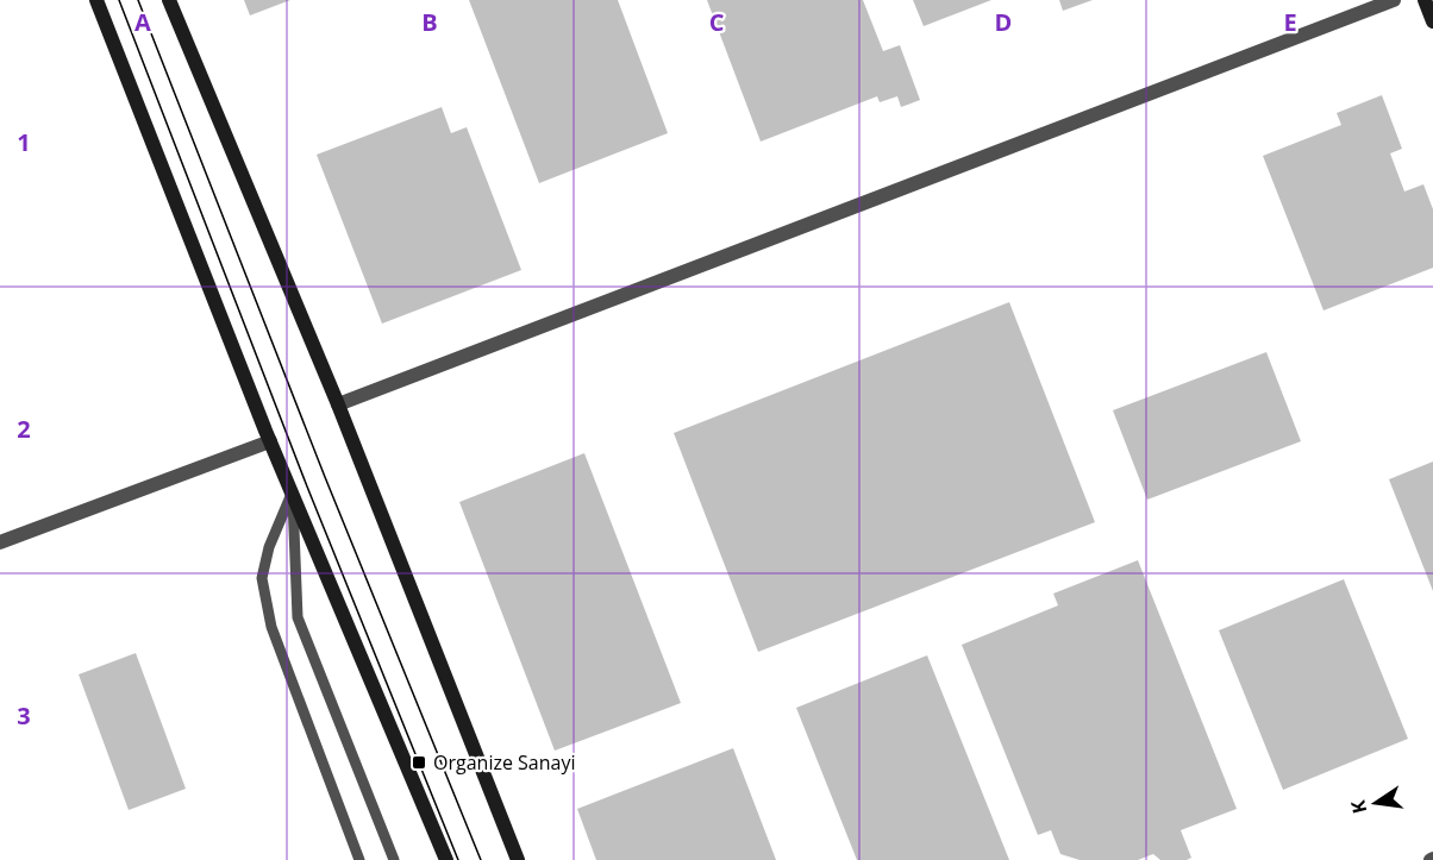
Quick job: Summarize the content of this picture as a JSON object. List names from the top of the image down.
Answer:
{
  "places": {
    "transit": ["Organize Sanayi"]
  },
  "north": "left",
  "grid": {
    "columns": [
      "A",
      "B",
      "C",
      "D",
      "E"
    ],
    "rows": ["1", "2", "3"]
  }
}
